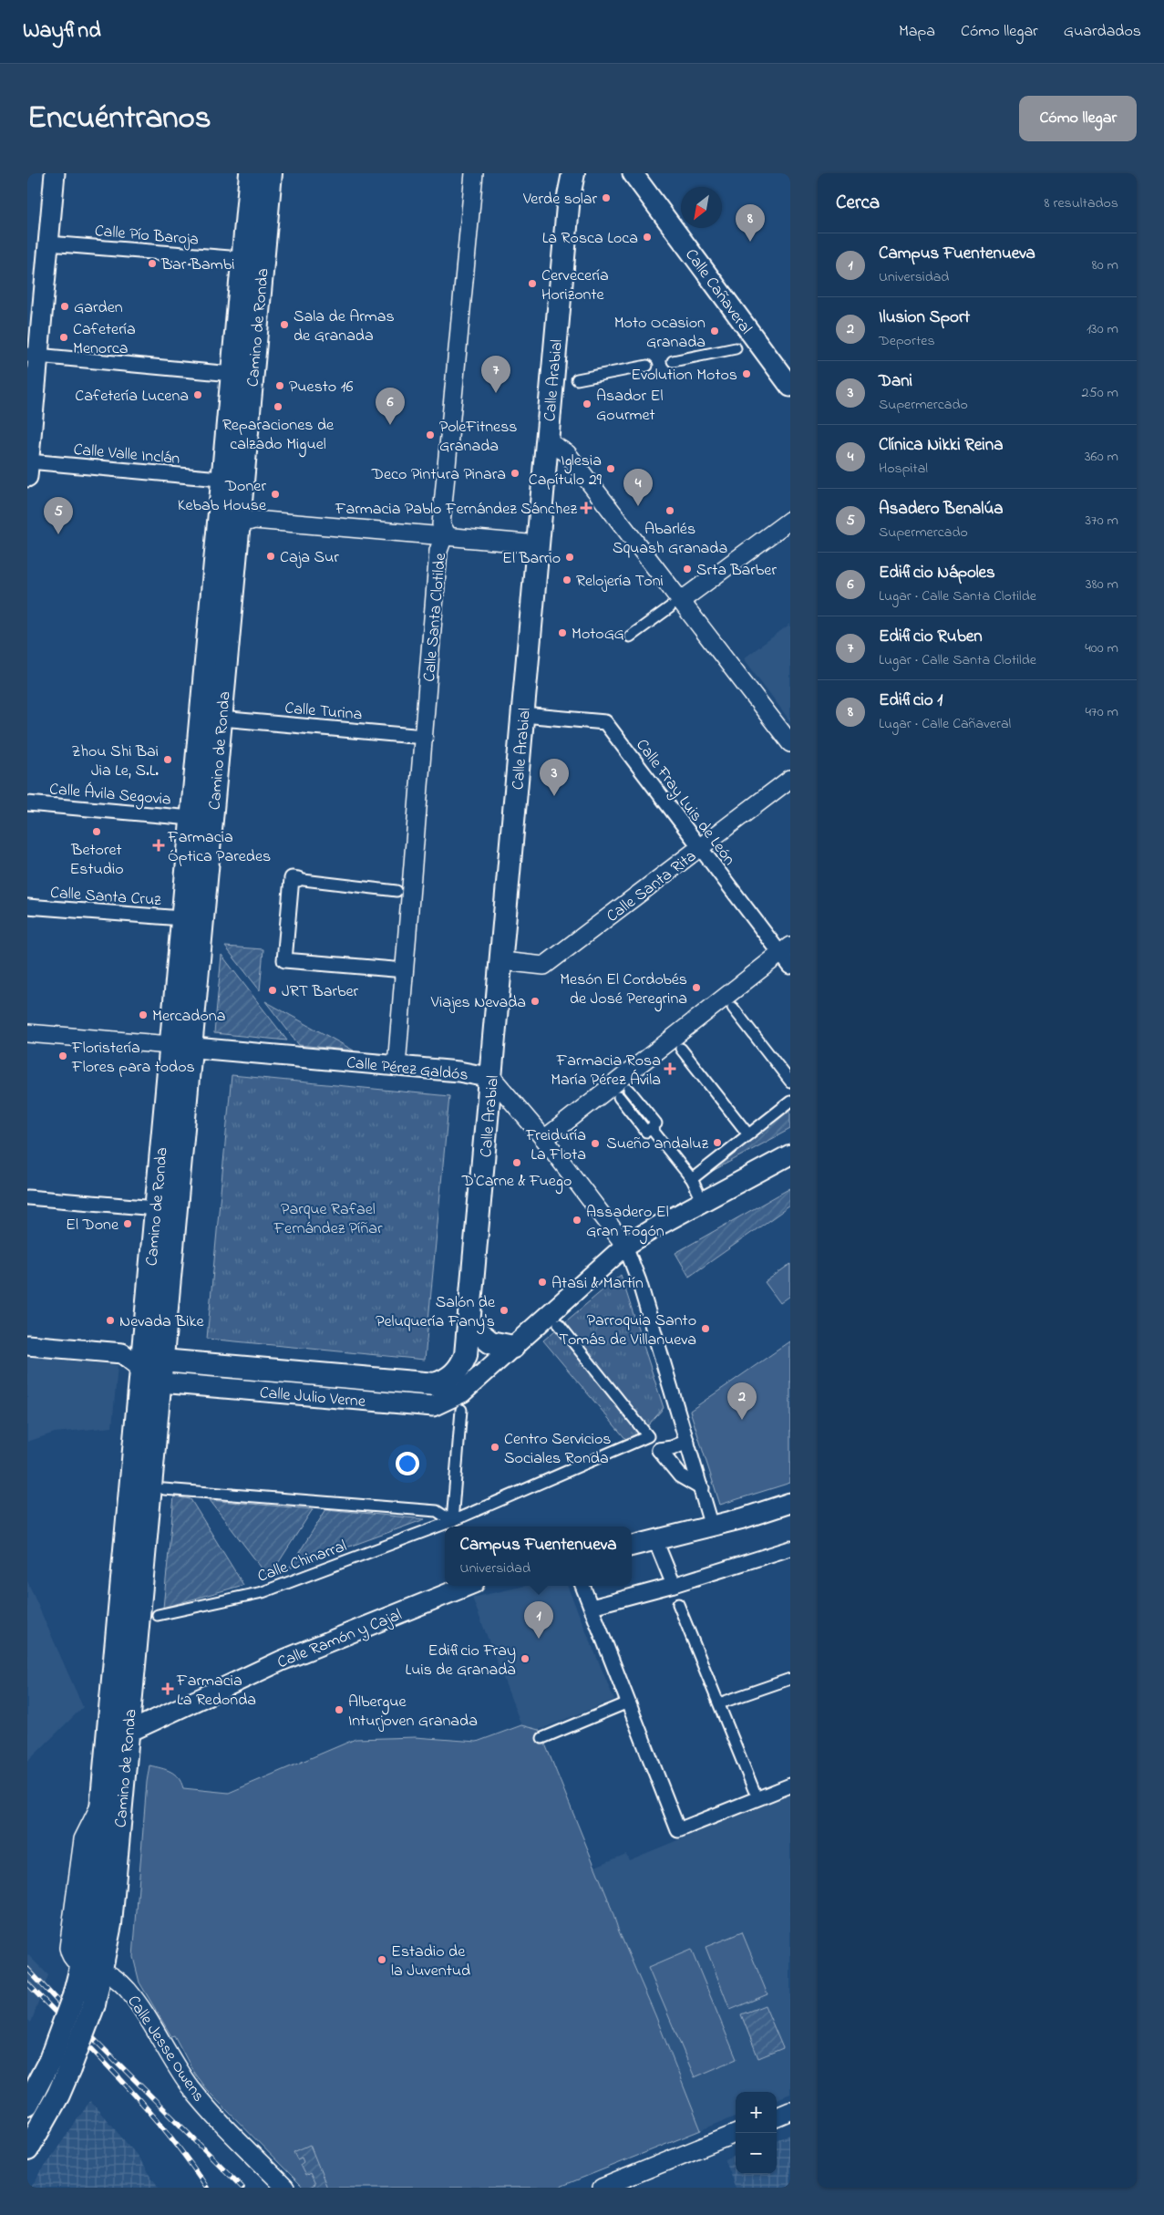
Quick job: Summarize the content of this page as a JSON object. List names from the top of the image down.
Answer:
{
  "streets": {
    "main road": [
      "Calle Cañaveral",
      "Camino de Ronda",
      "Calle Arabial",
      "Calle Pérez Galdós",
      "Calle Julio Verne",
      "Calle Ramón y Cajal"
    ],
    "street": [
      "Calle Pío Baroja",
      "Calle Valle Inclán",
      "Calle Santa Clotilde",
      "Calle Turina",
      "Calle Ávila Segovia",
      "Calle Fray Luis de León",
      "Calle Santa Rita",
      "Calle Santa Cruz",
      "Calle Chinarral",
      "Calle Jesse Owens"
    ]
  },
  "crossings": [
    ["Calle Pío Baroja", "Camino de Ronda"],
    ["Camino de Ronda", "Calle Valle Inclán"],
    ["Camino de Ronda", "Calle Turina"],
    ["Camino de Ronda", "Calle Ávila Segovia"],
    ["Camino de Ronda", "Calle Santa Cruz"],
    ["Camino de Ronda", "Calle Pérez Galdós"],
    ["Camino de Ronda", "Calle Julio Verne"],
    ["Camino de Ronda", "Calle Ramón y Cajal"],
    ["Camino de Ronda", "Calle Jesse Owens"],
    ["Calle Arabial", "Calle Fray Luis de León"],
    ["Calle Arabial", "Calle Santa Rita"],
    ["Calle Arabial", "Calle Pérez Galdós"],
    ["Calle Arabial", "Calle Julio Verne"],
    ["Calle Santa Clotilde", "Calle Turina"],
    ["Calle Santa Clotilde", "Calle Pérez Galdós"],
    ["Calle Fray Luis de León", "Calle Santa Rita"],
    ["Calle Pérez Galdós", "Calle Julio Verne"]
  ],
  "parks": ["Parque Rafael Fernández Píñar"],
  "places": {
    "other": [
      "Verde solar",
      "La Rosca Loca",
      "Bar Bambi",
      "Cervecería Horizonte",
      "Garden",
      "Sala de Armas de Granada",
      "Moto Ocasion Granada",
      "Cafetería Menorca",
      "Evolution Motos",
      "Puesto 16",
      "Cafetería Lucena",
      "Asador El Gourmet",
      "Reparaciones de calzado Miguel",
      "PoleFitness Granada",
      "Iglesia Capítulo 29",
      "Deco Pintura Pinara",
      "Doner Kebab House",
      "Abarlés Squash Granada",
      "Caja Sur",
      "El Barrio",
      "Srta Barber",
      "Relojería Toni",
      "MotoGG",
      "Zhou Shi Bai Jia Le, S.L.",
      "Betoret Estudio",
      "Mesón El Cordobés de José Peregrina",
      "JRT Barber",
      "Viajes Nevada",
      "Mercadona",
      "Floristería Flores para todos",
      "Sueño andaluz",
      "Freiduría La Flota",
      "D'Carne & Fuego",
      "Assadero El Gran Fogón",
      "El Done",
      "Atasi & Martín",
      "Salón de Peluquería Fany's",
      "Nevada Bike",
      "Parroquia Santo Tomás de Villanueva",
      "Centro Servicios Sociales Ronda",
      "Edificio Fray Luis de Granada",
      "Albergue Inturjoven Granada",
      "Estadio de la Juventud"
    ],
    "health": [
      "Farmacia Pablo Fernández Sánchez",
      "Farmacia Óptica Paredes",
      "Farmacia Rosa María Pérez Ávila",
      "Farmacia La Redonda"
    ]
  },
  "north": "bottom left",
  "page": {
    "header": "Wayfind",
    "nav": ["Mapa", "Cómo llegar", "Guardados"],
    "title": "Encuéntranos",
    "buttons": "Cómo llegar",
    "heading": ["Cerca", "8 resultados"],
    "pins": [
      "8",
      "7",
      "6",
      "4",
      "5",
      "3",
      "2",
      "1"
    ],
    "list": [
      {
        "mark": "1",
        "name": "Campus Fuentenueva",
        "note": "Universidad",
        "value": "80 m"
      },
      {
        "mark": "2",
        "name": "Ilusion Sport",
        "note": "Deportes",
        "value": "130 m"
      },
      {
        "mark": "3",
        "name": "Dani",
        "note": "Supermercado",
        "value": "250 m"
      },
      {
        "mark": "4",
        "name": "Clínica Nikki Reina",
        "note": "Hospital",
        "value": "360 m"
      },
      {
        "mark": "5",
        "name": "Asadero Benalúa",
        "note": "Supermercado",
        "value": "370 m"
      },
      {
        "mark": "6",
        "name": "Edificio Nápoles",
        "note": "Lugar · Calle Santa Clotilde",
        "value": "380 m"
      },
      {
        "mark": "7",
        "name": "Edificio Ruben",
        "note": "Lugar · Calle Santa Clotilde",
        "value": "400 m"
      },
      {
        "mark": "8",
        "name": "Edificio 1",
        "note": "Lugar · Calle Cañaveral",
        "value": "470 m"
      }
    ],
    "popup": ["Campus Fuentenueva", "Universidad"],
    "map_buttons": ["+", "−"]
  }
}
